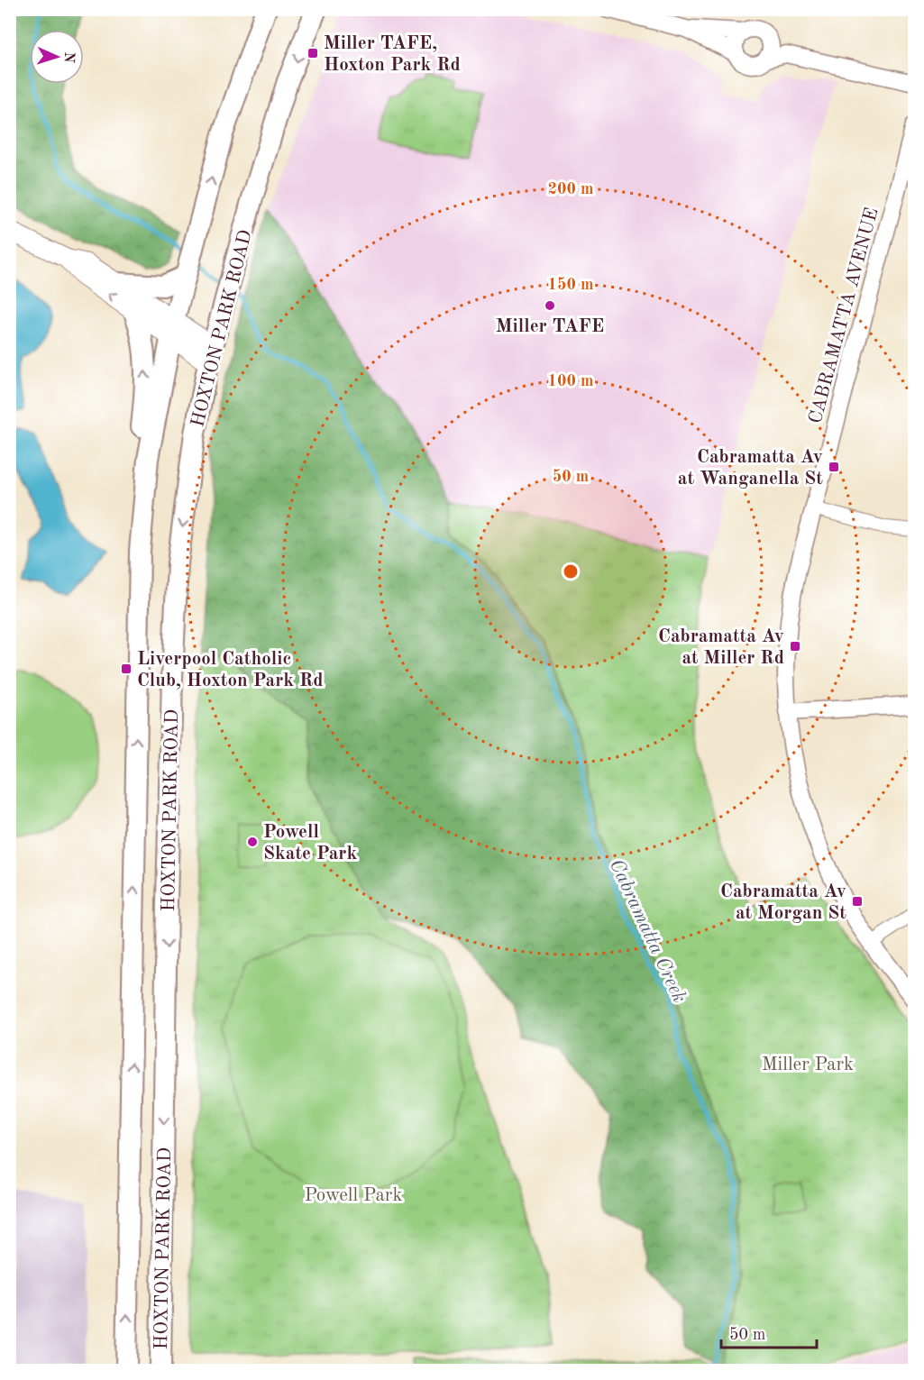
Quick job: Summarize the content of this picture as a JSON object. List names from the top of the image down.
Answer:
{
  "streets": {
    "main road": ["HOXTON PARK ROAD"],
    "street": ["CABRAMATTA AVENUE"]
  },
  "water": ["Cabramatta Creek"],
  "parks": ["Miller Park", "Powell Park"],
  "places": {
    "transit": [
      "Miller TAFE, Hoxton Park Rd",
      "Cabramatta Av at Wanganella St",
      "Cabramatta Av at Miller Rd",
      "Liverpool Catholic Club, Hoxton Park Rd",
      "Cabramatta Av at Morgan St"
    ],
    "other": ["Miller TAFE", "Powell Skate Park"]
  },
  "scale_bar": "50 m",
  "north": "right",
  "rings": [
    "200 m",
    "150 m",
    "100 m",
    "50 m"
  ]
}
